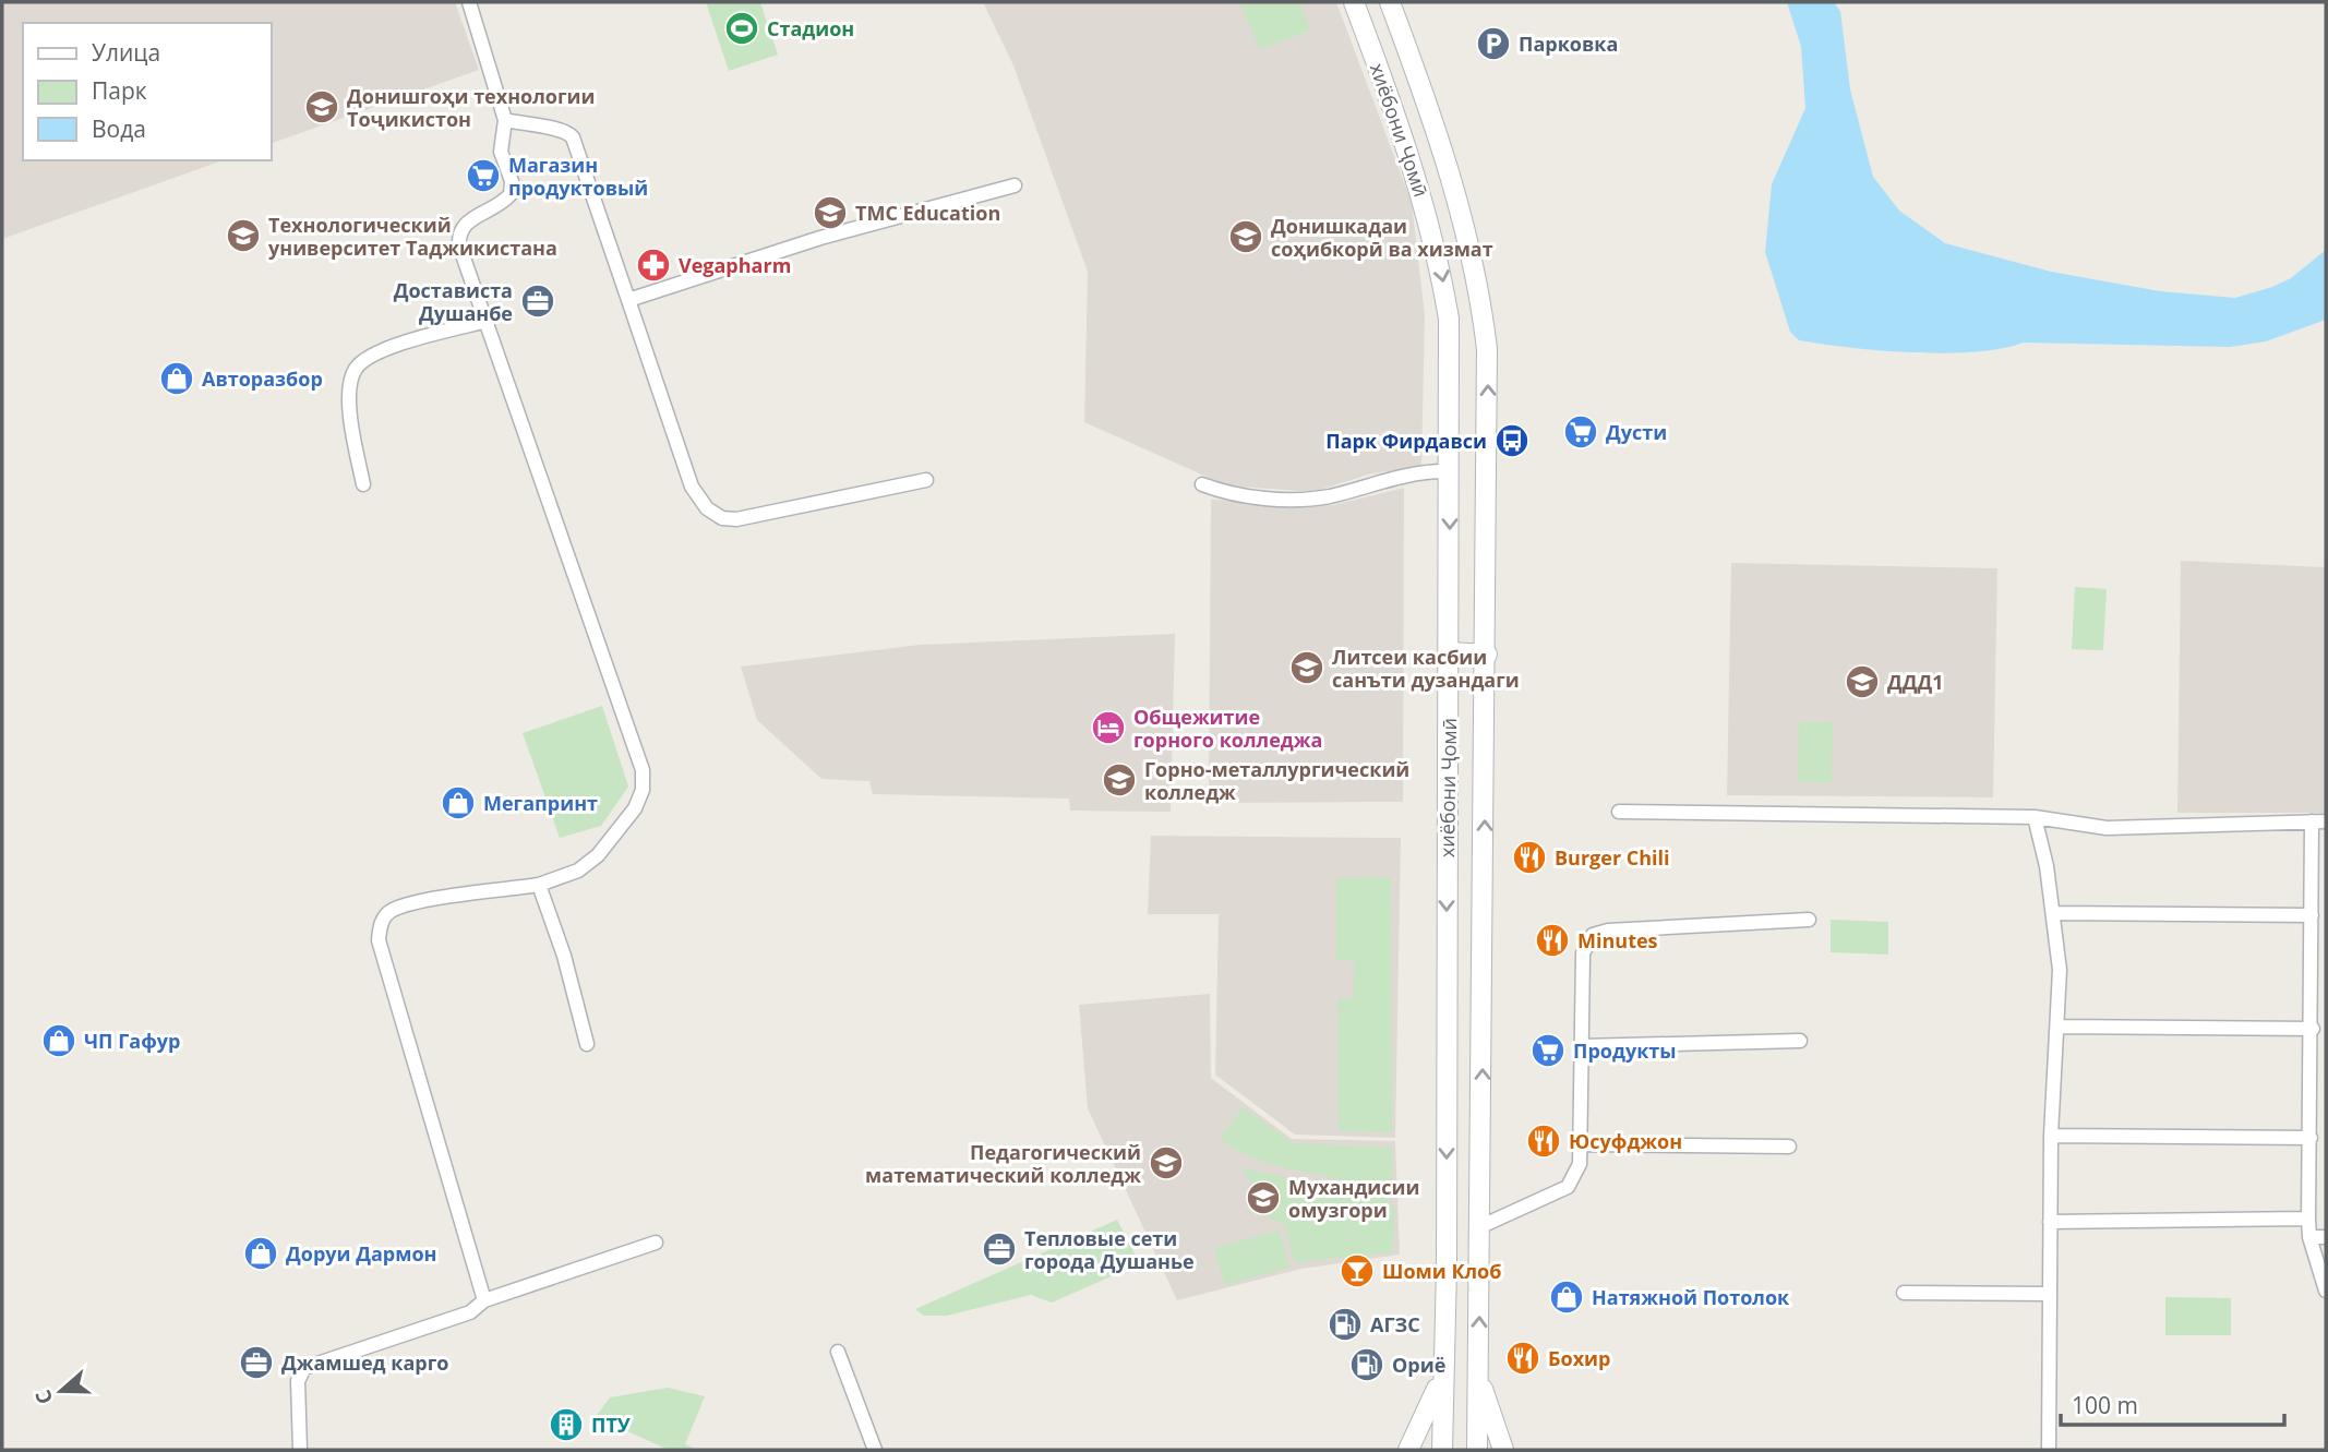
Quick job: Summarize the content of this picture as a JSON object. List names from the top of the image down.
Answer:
{
  "streets": {
    "main road": ["хиёбони Ҷомӣ"]
  },
  "places": {
    "sports": ["Стадион"],
    "parking": ["Парковка"],
    "school or university": [
      "Донишгоҳи технологии Тоҷикистон",
      "TMC Education",
      "Технологический университет Таджикистана",
      "Донишкадаи соҳибкорӣ ва хизмат",
      "Литсеи касбии санъти дузандаги",
      "ДДД1",
      "Горно-металлургический колледж",
      "Педагогический математический колледж",
      "Мухандисии омузгори"
    ],
    "supermarket": ["Магазин продуктовый", "Дусти", "Продукты"],
    "pharmacy": ["Vegapharm"],
    "office": ["Достависта Душанбе", "Тепловые сети города Душанье", "Джамшед карго"],
    "shop": [
      "Авторазбор",
      "Мегапринт",
      "ЧП Гафур",
      "Доруи Дармон",
      "Натяжной Потолок"
    ],
    "bus stop": ["Парк Фирдавси"],
    "hotel": ["Общежитие горного колледжа"],
    "restaurant": [
      "Burger Chili",
      "Minutes",
      "Юсуфджон",
      "Бохир"
    ],
    "bar": ["Шоми Клоб"],
    "fuel station": ["АГЗС", "Ориё"],
    "building": ["ПТУ"]
  },
  "legend": ["Улица", "Парк", "Вода"],
  "scale_bar": "100 m",
  "north": "left"
}
